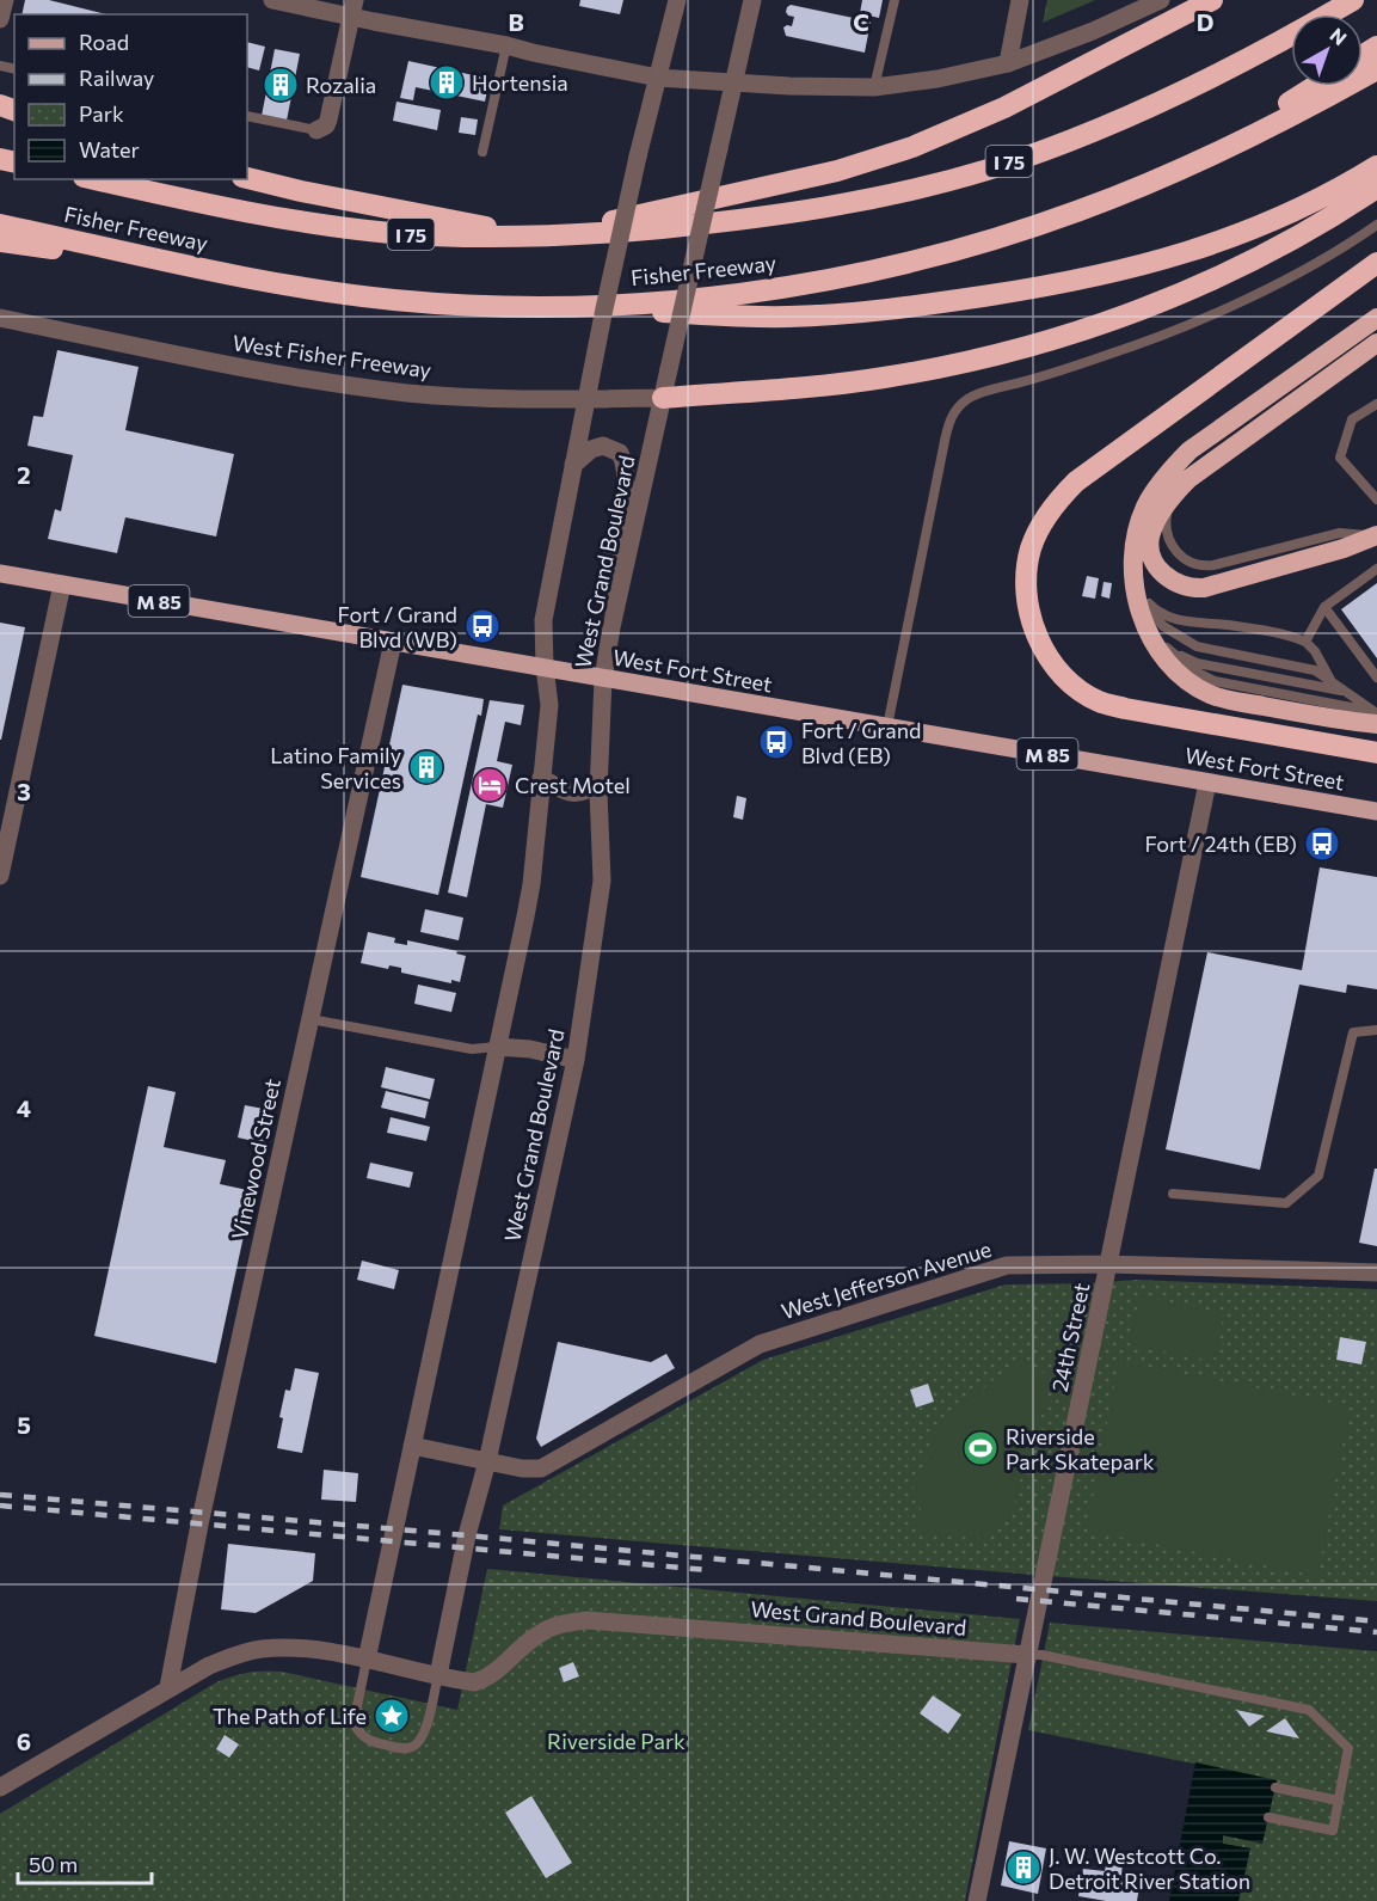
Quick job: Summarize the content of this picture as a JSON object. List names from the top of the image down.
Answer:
{
  "streets": {
    "highway": ["I 75", "Fisher Freeway"],
    "main road": ["M 85", "West Fort Street"],
    "street": [
      "West Fisher Freeway",
      "West Grand Boulevard",
      "Vinewood Street",
      "West Jefferson Avenue",
      "24th Street"
    ]
  },
  "crossings": [
    ["West Fisher Freeway", "West Grand Boulevard"],
    ["West Grand Boulevard", "West Fort Street"],
    ["West Grand Boulevard", "West Jefferson Avenue"],
    ["West Grand Boulevard", "24th Street"],
    ["West Fort Street", "Vinewood Street"],
    ["West Fort Street", "24th Street"],
    ["West Jefferson Avenue", "24th Street"]
  ],
  "parks": ["Riverside Park"],
  "places": {
    "building": [
      "Hortensia",
      "Rozalia",
      "Latino Family Services",
      "J. W. Westcott Co. Detroit River Station"
    ],
    "bus stop": ["Fort / Grand Blvd (WB)", "Fort / Grand Blvd (EB)", "Fort / 24th (EB)"],
    "hotel": ["Crest Motel"],
    "sports": ["Riverside Park Skatepark"],
    "place": ["The Path of Life"]
  },
  "legend": [
    "Road",
    "Railway",
    "Park",
    "Water"
  ],
  "scale_bar": "50 m",
  "north": "top right",
  "grid": {
    "columns": ["B", "C", "D"],
    "rows": [
      "2",
      "3",
      "4",
      "5",
      "6"
    ]
  }
}
